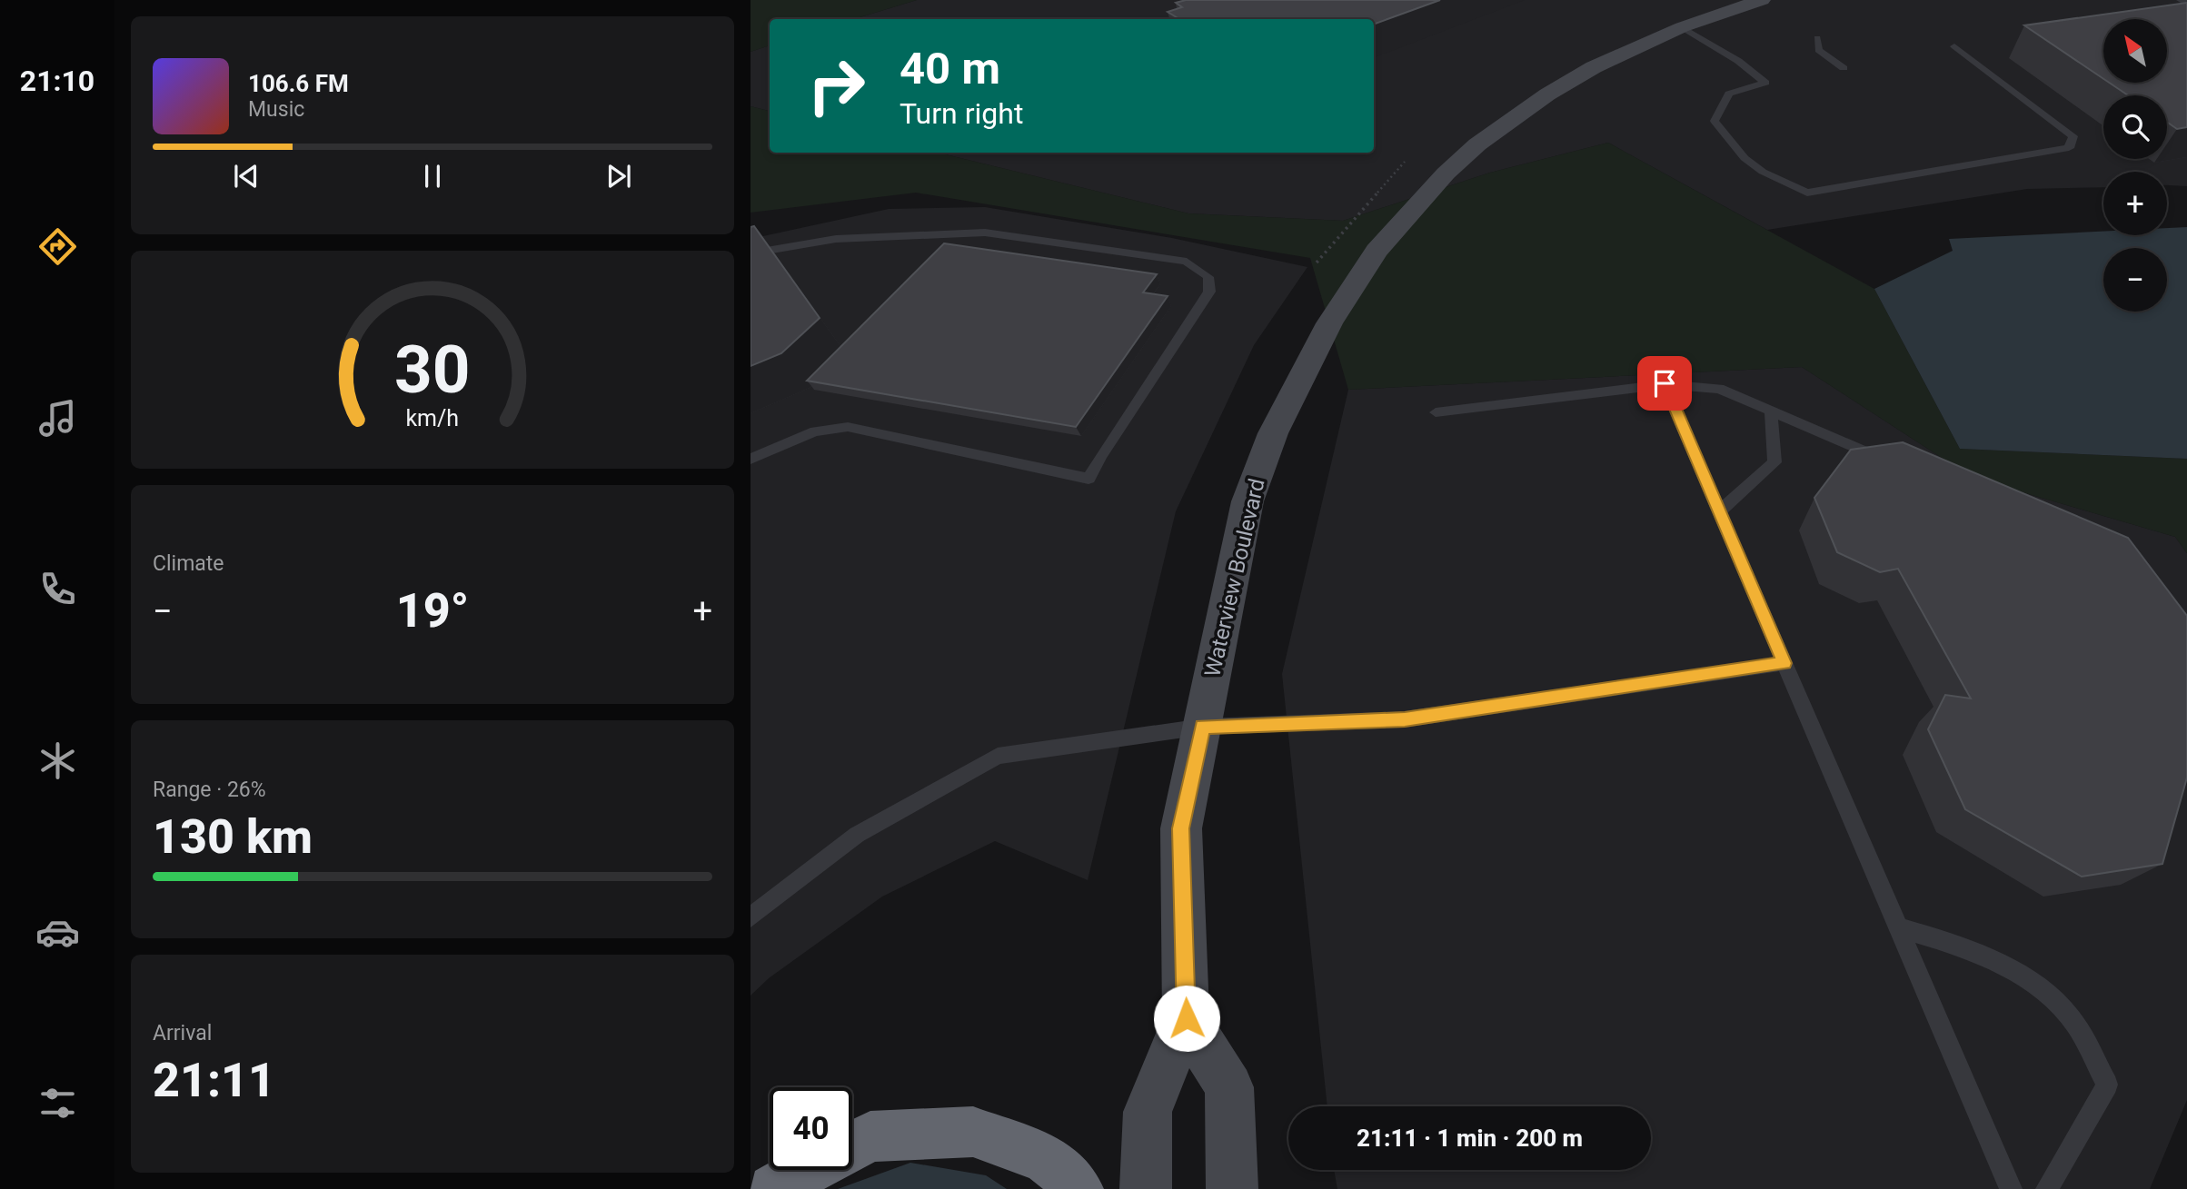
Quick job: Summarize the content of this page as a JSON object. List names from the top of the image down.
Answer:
{
  "streets": {
    "street": ["Waterview Boulevard"]
  },
  "north": "top left",
  "page": {
    "tabs": "21:10",
    "map_buttons": ["+", "−"],
    "turn": ["40 m", "Turn right"],
    "song": ["106.6 FM", "Music"],
    "tile": [
      "Climate",
      ["Range · 26%", "130 km"],
      ["Arrival", "21:11"]
    ],
    "heat": ["−", "19°", "+"],
    "limit": "40",
    "trip": "21:11 · 1 min · 200 m",
    "gauge": ["30", "km/h"]
  }
}
